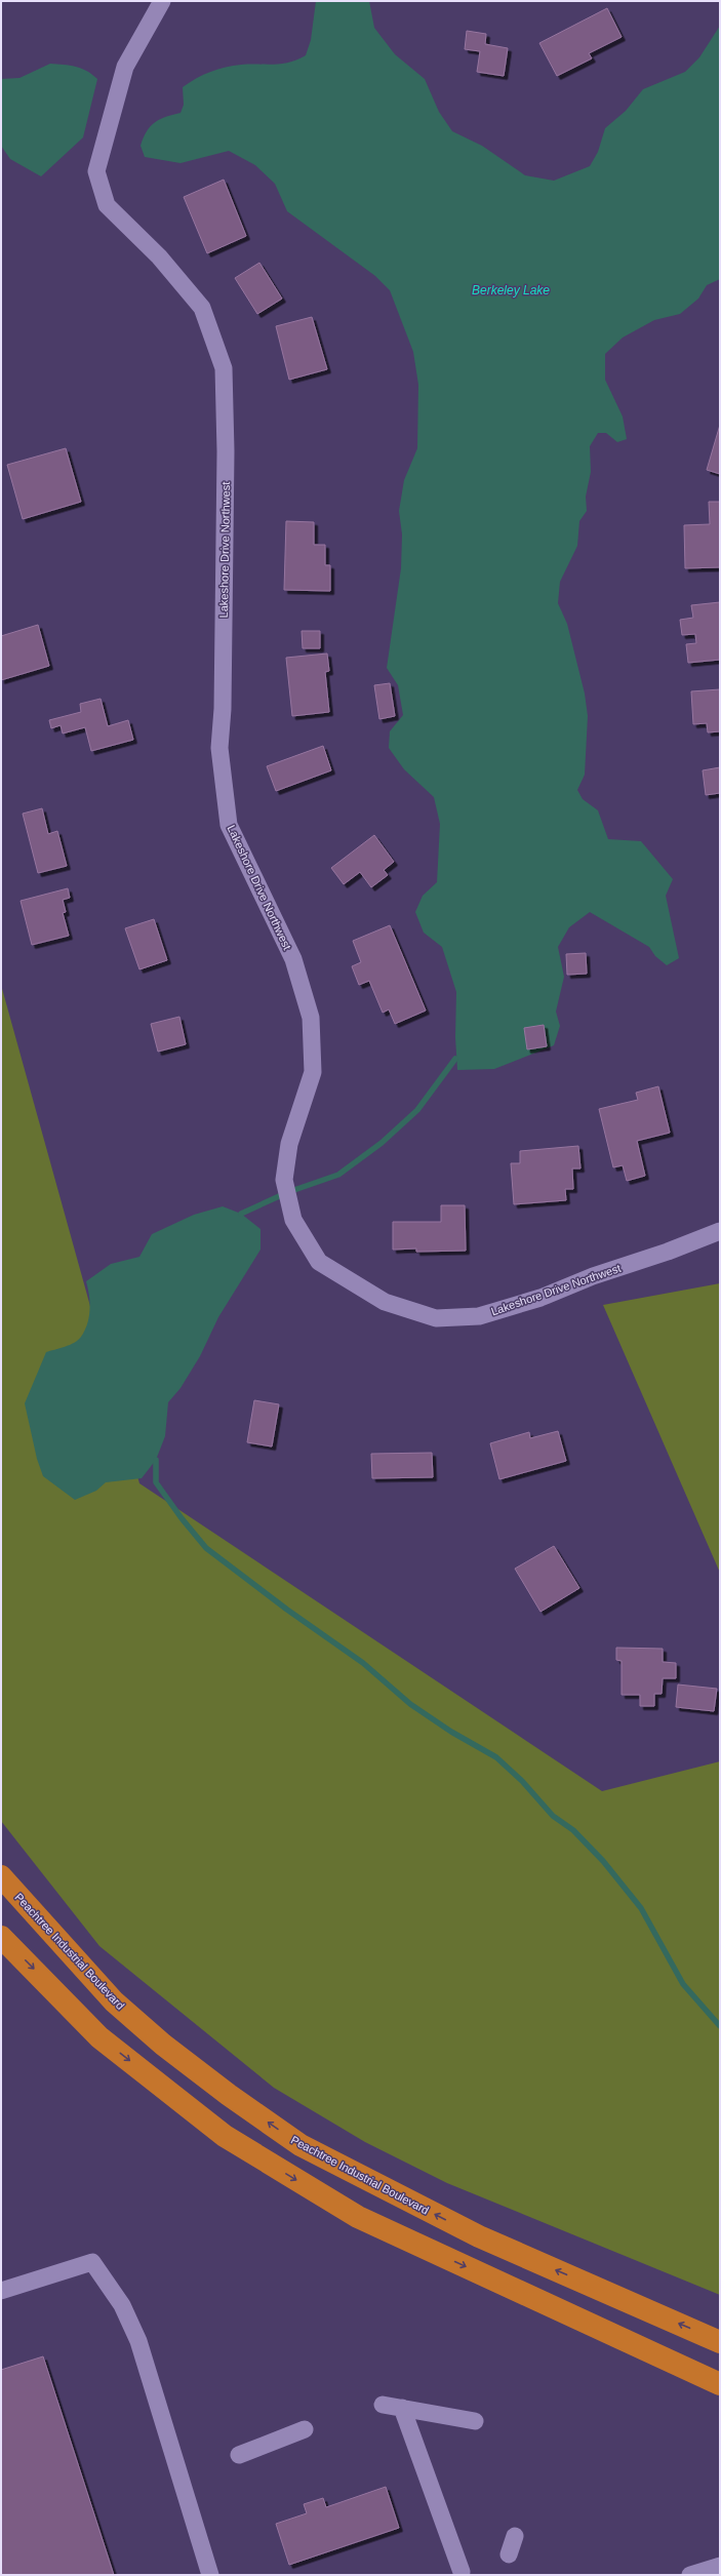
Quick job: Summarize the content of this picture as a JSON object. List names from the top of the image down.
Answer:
{
  "streets": {
    "highway": ["Peachtree Industrial Boulevard"],
    "street": ["Lakeshore Drive Northwest"]
  },
  "water": ["Berkeley Lake"]
}
